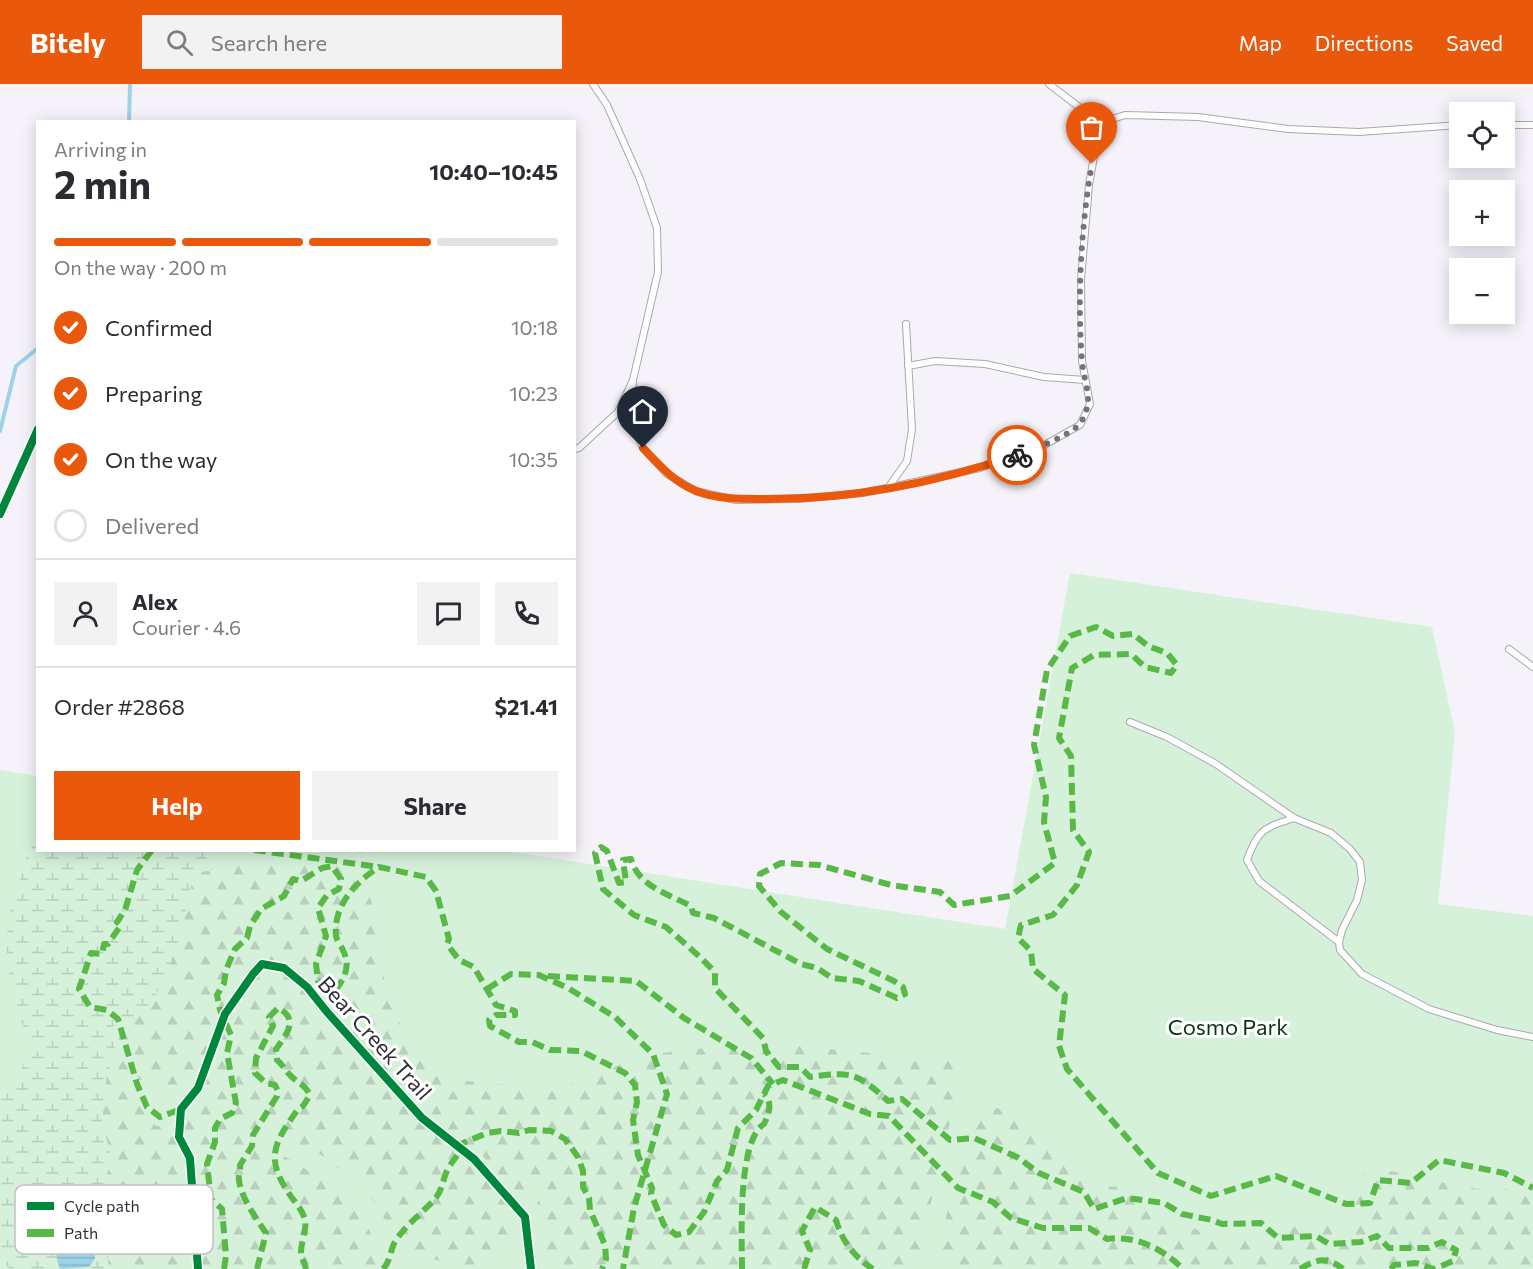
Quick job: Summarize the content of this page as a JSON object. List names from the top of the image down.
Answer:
{
  "streets": {
    "cycle path": ["Bear Creek Trail"]
  },
  "parks": ["Cosmo Park"],
  "legend": ["Cycle path", "Path"],
  "page": {
    "header": "Bitely",
    "search": "Search here",
    "nav": ["Map", "Directions", "Saved"],
    "map_buttons": ["+", "−"],
    "heading": ["2 min", "Arriving in", "10:40–10:45"],
    "panel": [
      "Alex",
      "Courier · 4.6",
      "Order #2868",
      "$21.41"
    ],
    "bar": "On the way · 200 m",
    "list": [
      ["Confirmed", "10:18"],
      ["Preparing", "10:23"],
      ["On the way", "10:35"],
      "Delivered"
    ],
    "buttons": ["Help", "Share"]
  }
}
